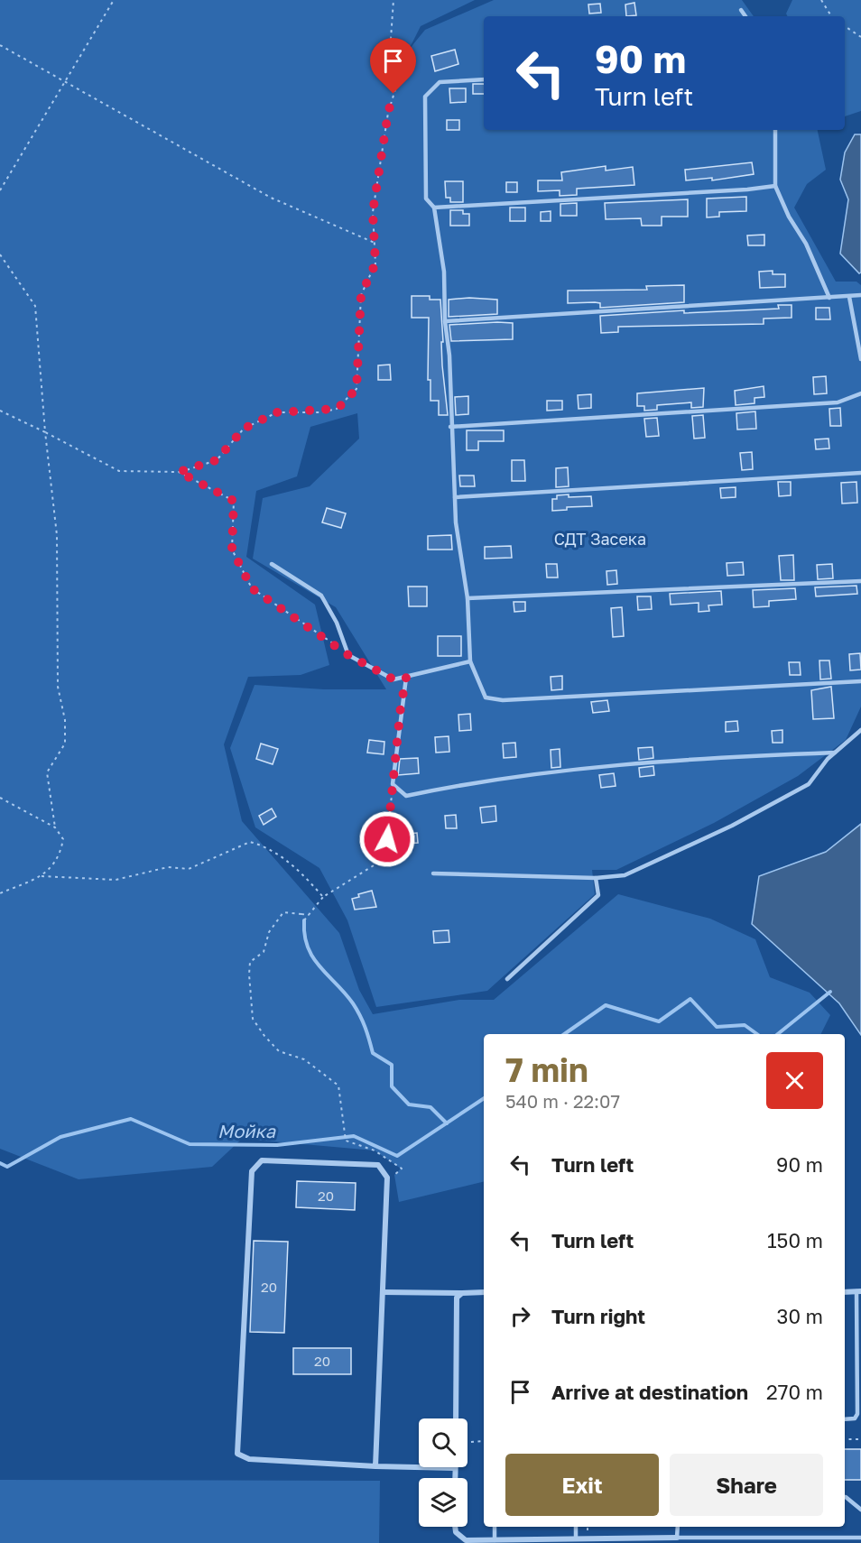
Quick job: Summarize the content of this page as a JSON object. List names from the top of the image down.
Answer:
{
  "water": ["Мойка"],
  "parks": ["СДТ Засека"],
  "house_numbers": ["20", "20", "20"],
  "page": {
    "turn": ["90 m", "Turn left"],
    "heading": ["7 min", "540 m · 22:07"],
    "list": [
      {
        "name": "Turn left",
        "value": "90 m"
      },
      {
        "name": "Turn left",
        "value": "150 m"
      },
      {
        "name": "Turn right",
        "value": "30 m"
      },
      {
        "name": "Arrive at destination",
        "value": "270 m"
      }
    ],
    "buttons": ["Exit", "Share"]
  }
}
